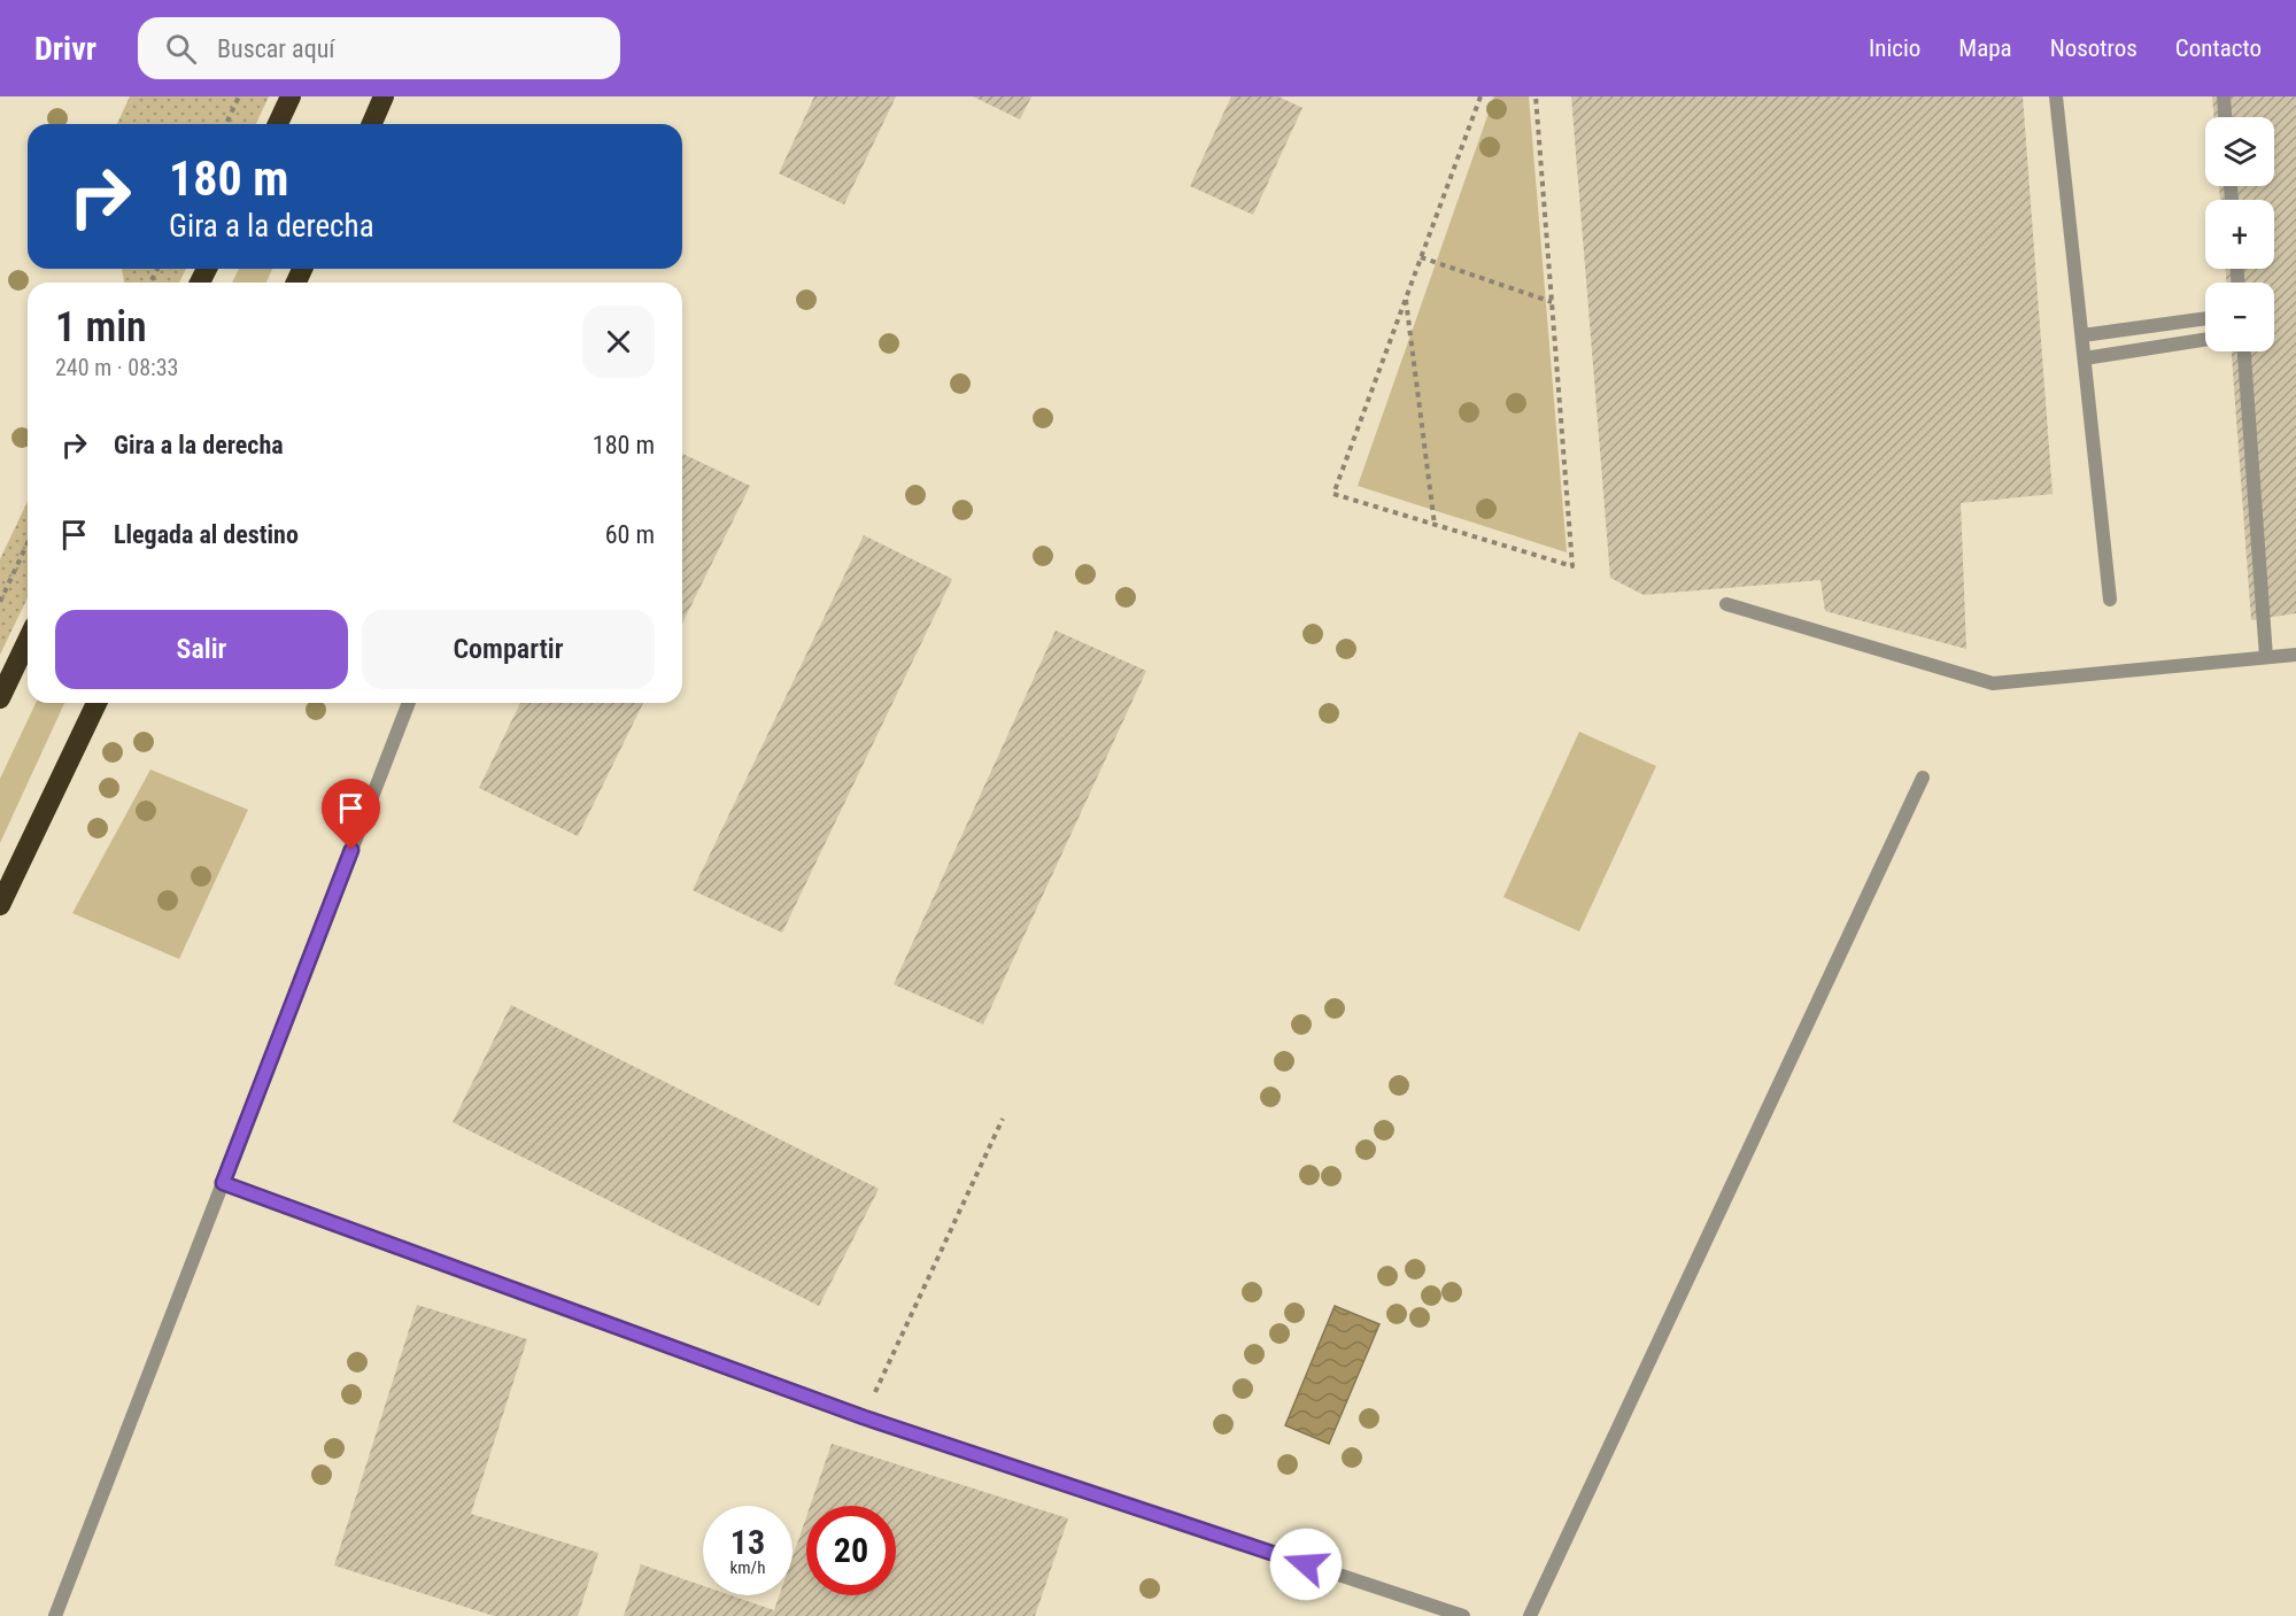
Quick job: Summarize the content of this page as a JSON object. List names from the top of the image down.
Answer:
{
  "page": {
    "header": "Drivr",
    "search": "Buscar aquí",
    "nav": [
      "Inicio",
      "Mapa",
      "Nosotros",
      "Contacto"
    ],
    "map_buttons": ["+", "−"],
    "turn": ["180 m", "Gira a la derecha"],
    "heading": ["1 min", "240 m · 08:33"],
    "list": [
      {
        "name": "Gira a la derecha",
        "value": "180 m"
      },
      {
        "name": "Llegada al destino",
        "value": "60 m"
      }
    ],
    "buttons": ["Salir", "Compartir"],
    "speed": "13 km/h",
    "limit": "20"
  }
}
